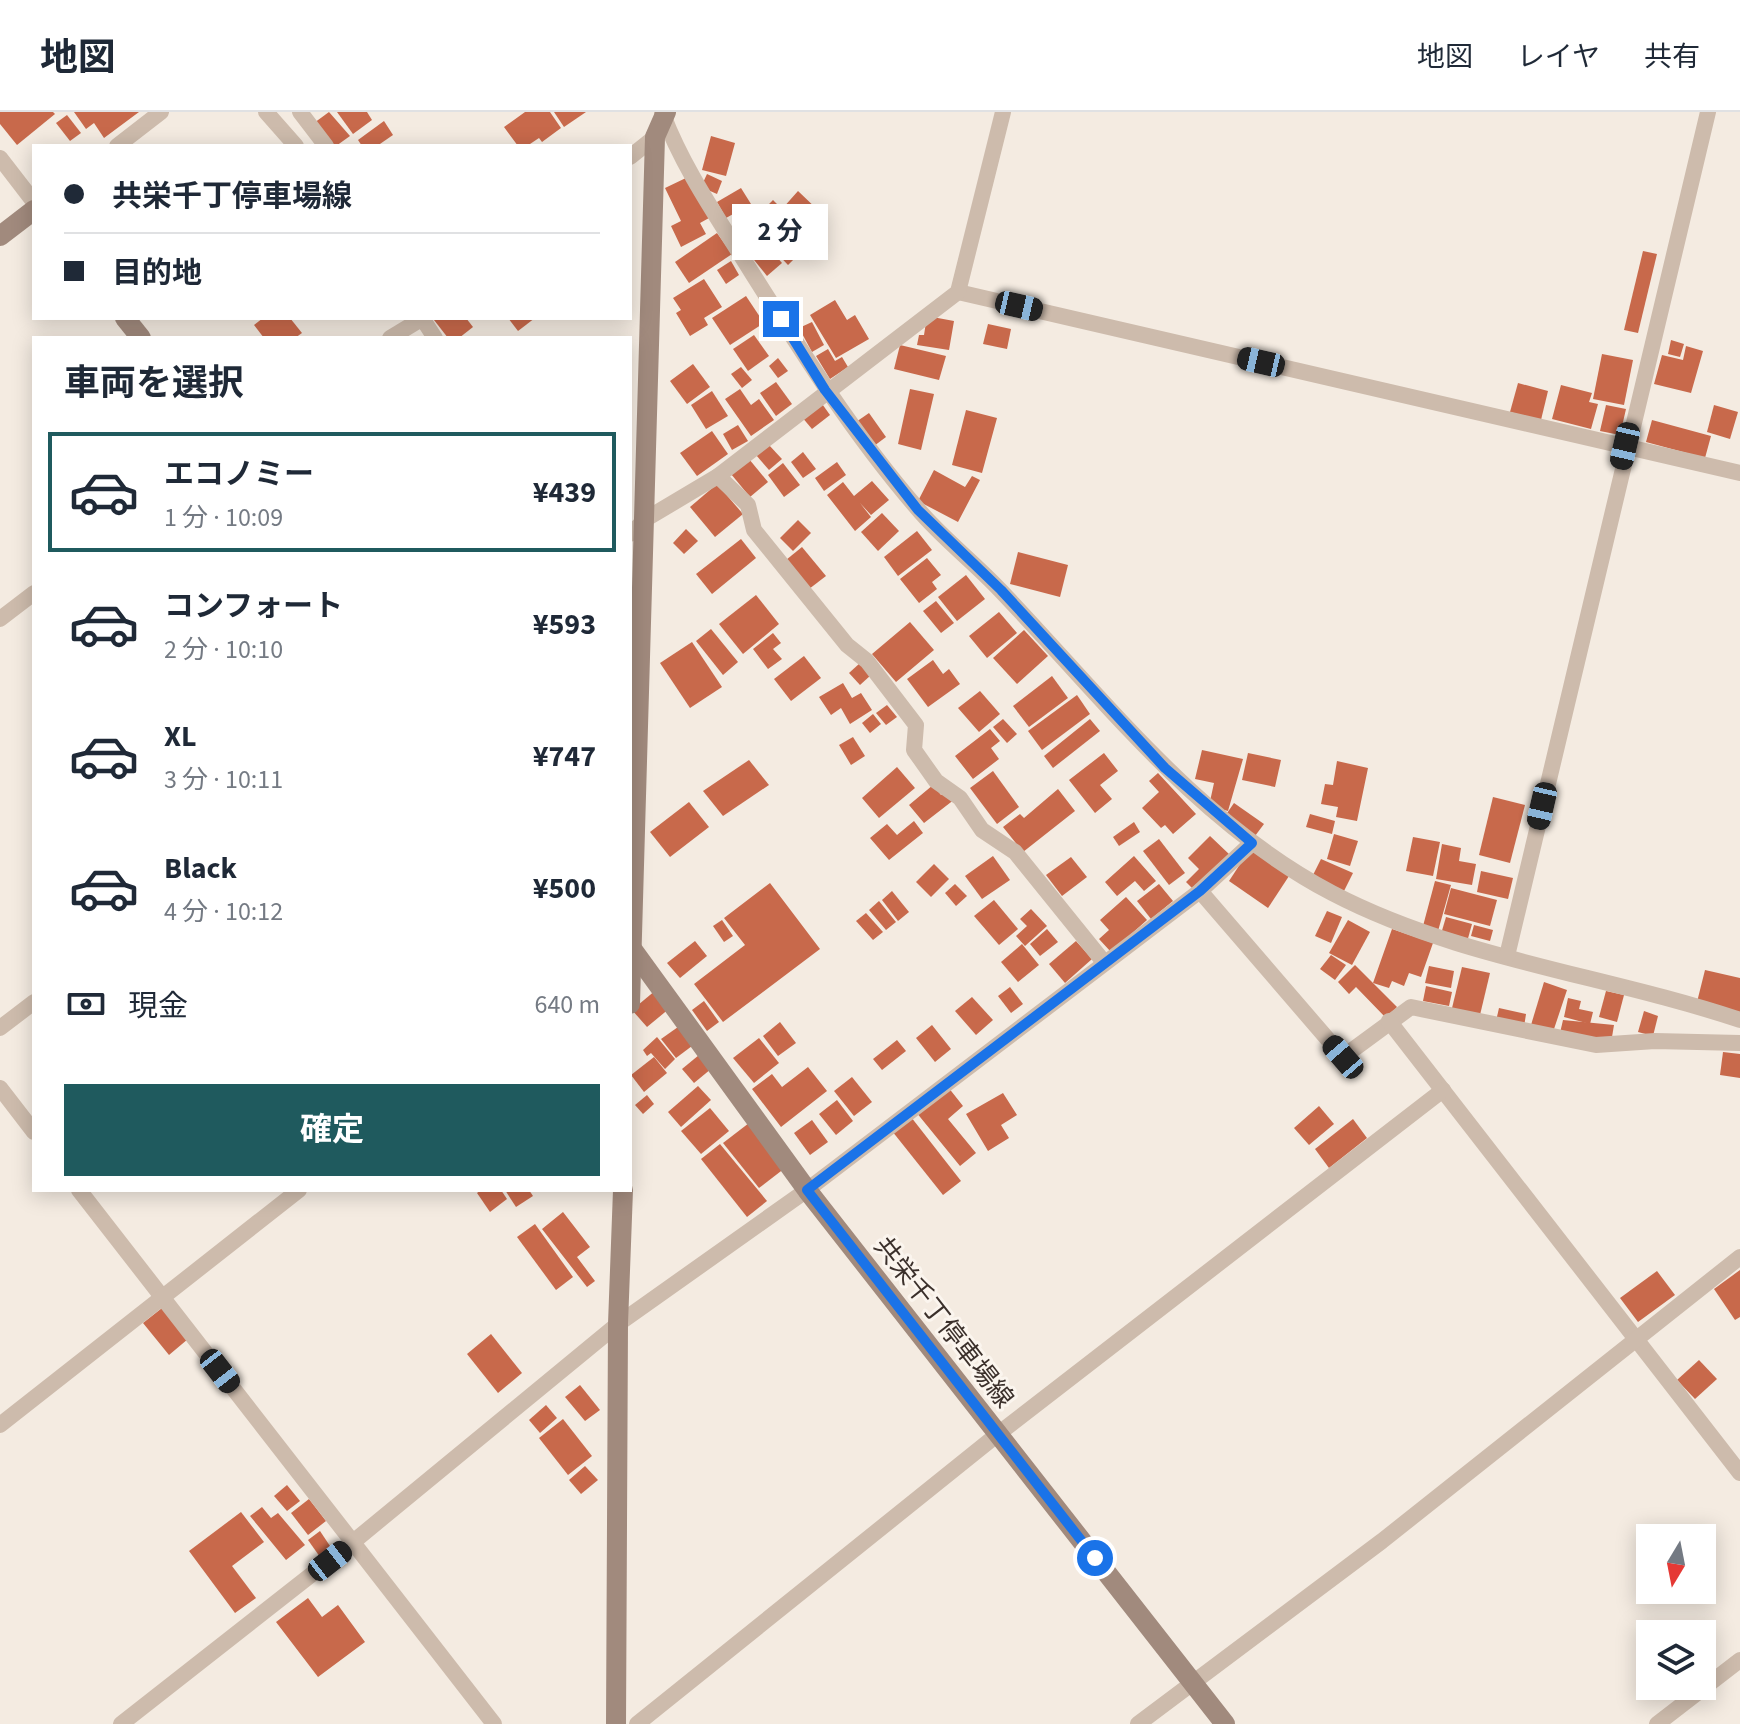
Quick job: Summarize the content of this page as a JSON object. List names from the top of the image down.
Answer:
{
  "streets": {
    "street": ["共栄千丁停車場線"]
  },
  "north": "bottom",
  "page": {
    "header": "地図",
    "nav": ["地図", "レイヤ", "共有"],
    "banner": ["共栄千丁停車場線", "目的地"],
    "bubble": "2 分",
    "heading": "車両を選択",
    "list": [
      {
        "name": "エコノミー",
        "note": "1 分 · 10:09",
        "value": "¥439"
      },
      {
        "name": "コンフォート",
        "note": "2 分 · 10:10",
        "value": "¥593"
      },
      {
        "name": "XL",
        "note": "3 分 · 10:11",
        "value": "¥747"
      },
      {
        "name": "Black",
        "note": "4 分 · 10:12",
        "value": "¥500"
      }
    ],
    "pay": ["現金", "640 m"],
    "buttons": "確定"
  }
}
